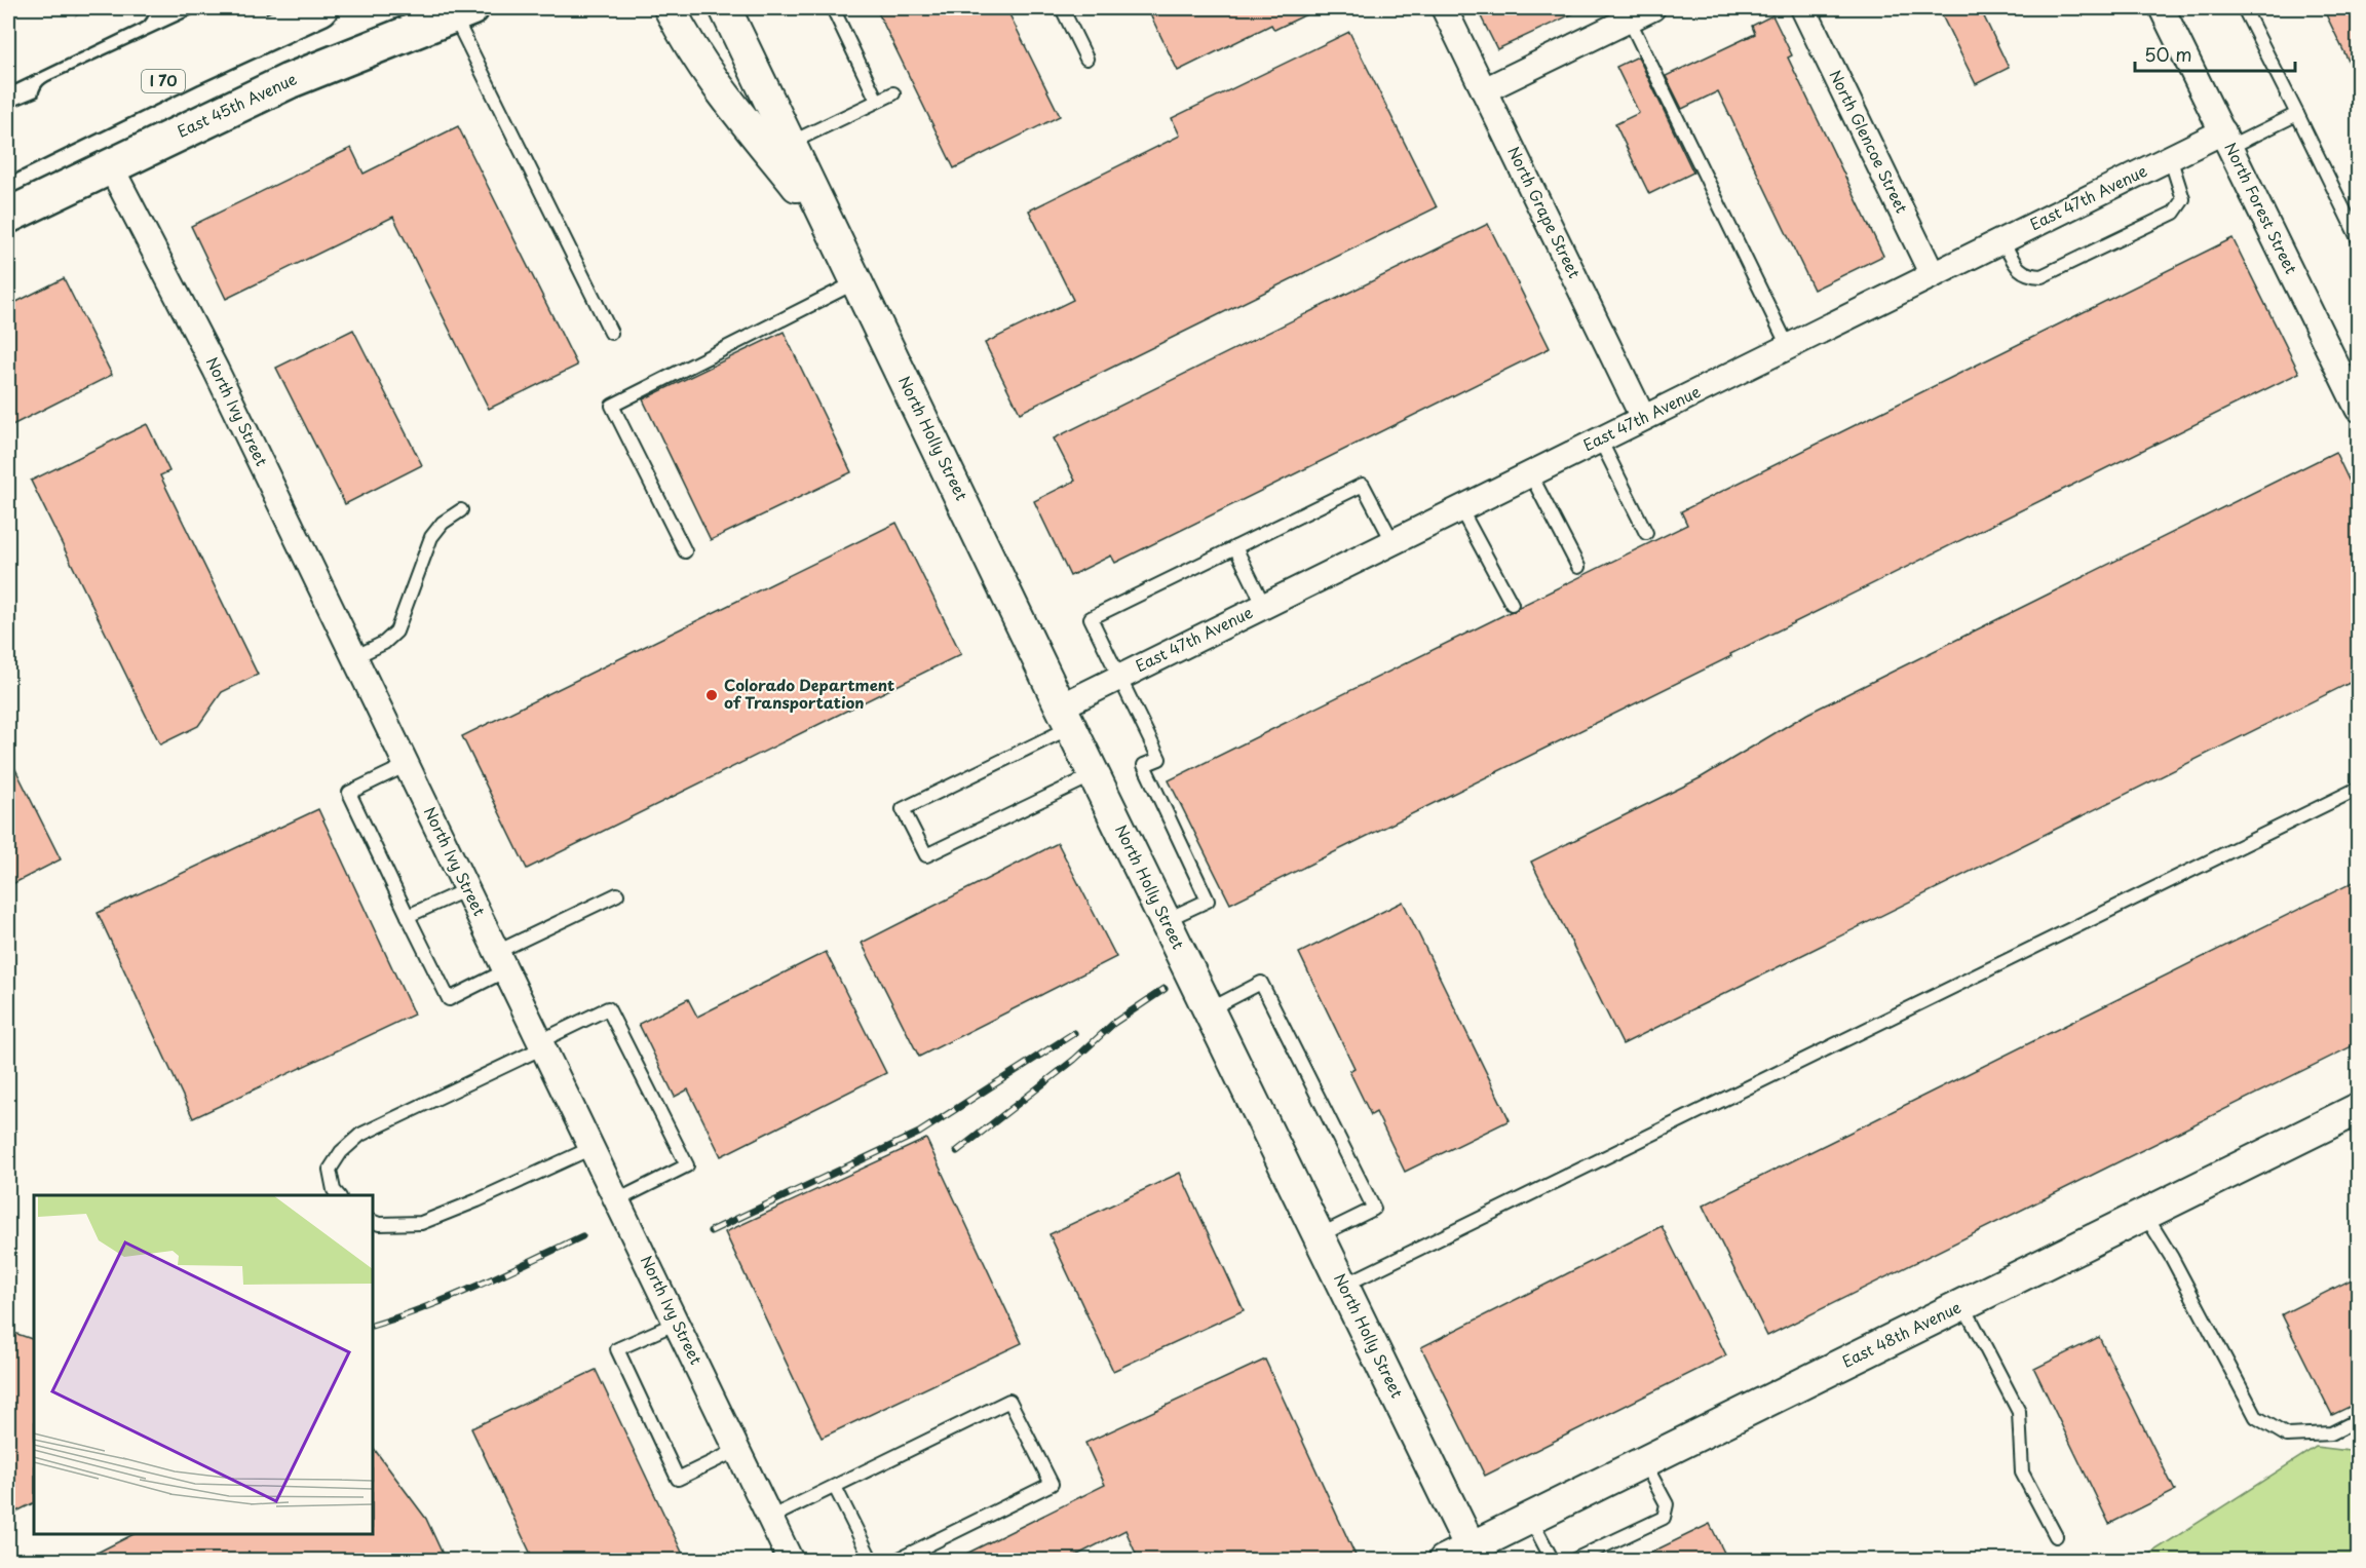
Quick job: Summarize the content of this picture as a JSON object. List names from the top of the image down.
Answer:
{
  "streets": {
    "main road": ["I 70", "East 45th Avenue"],
    "street": [
      "North Glencoe Street",
      "East 47th Avenue",
      "North Forest Street",
      "North Grape Street",
      "North Ivy Street",
      "North Holly Street",
      "East 48th Avenue"
    ]
  },
  "crossings": [
    ["East 45th Avenue", "North Ivy Street"],
    ["North Glencoe Street", "East 47th Avenue"],
    ["East 47th Avenue", "North Forest Street"],
    ["East 47th Avenue", "North Grape Street"],
    ["East 47th Avenue", "North Holly Street"],
    ["North Holly Street", "East 48th Avenue"]
  ],
  "places": ["Colorado Department of Transportation"],
  "scale_bar": "50 m"
}
